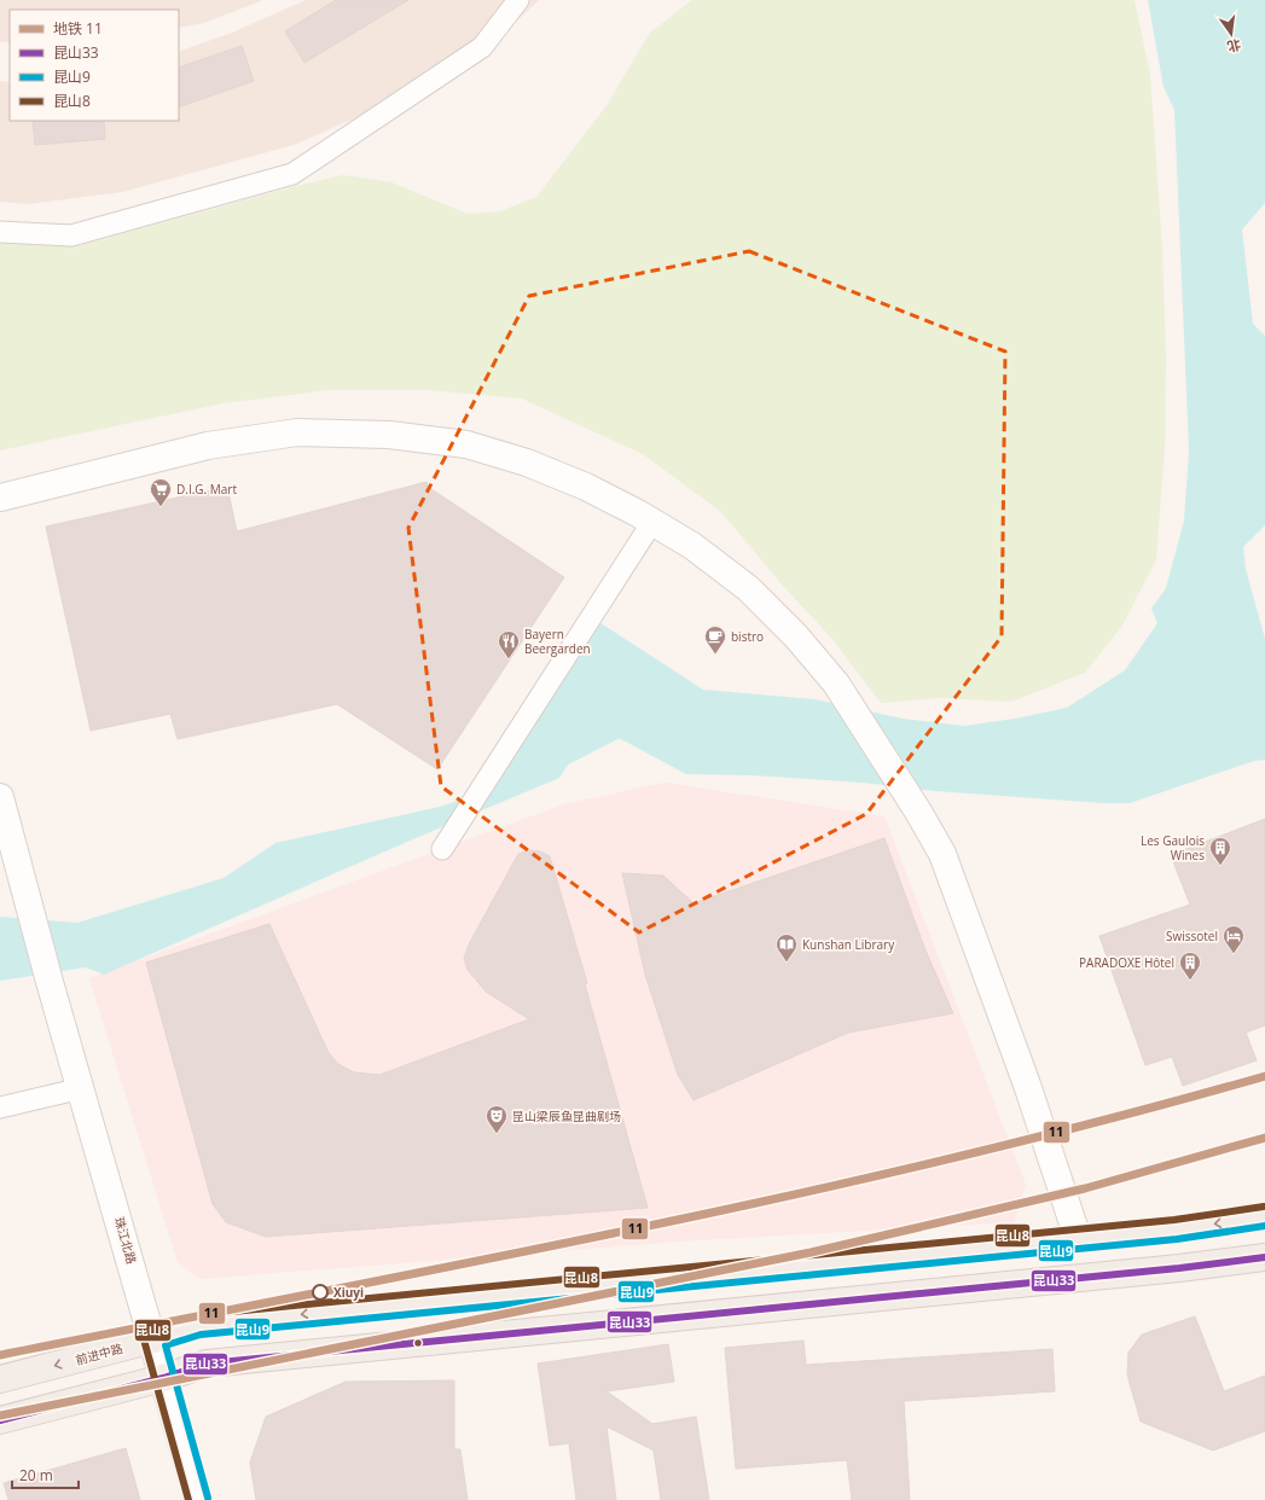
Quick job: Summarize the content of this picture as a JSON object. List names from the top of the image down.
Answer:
{
  "streets": {
    "main road": ["前进中路"],
    "street": ["珠江北路"]
  },
  "crossings": [
    ["珠江北路", "前进中路"]
  ],
  "places": {
    "supermarket": ["D.I.G. Mart"],
    "cafe": ["bistro"],
    "restaurant": ["Bayern Beergarden"],
    "building": ["Les Gaulois Wines", "PARADOXE Hôtel"],
    "hotel": ["Swissotel"],
    "library": ["Kunshan Library"],
    "theatre": ["昆山梁辰鱼昆曲剧场"],
    "other": ["Xiuyi"]
  },
  "lines": [
    "metro line 11",
    "transit line 昆山8",
    "transit line 昆山9",
    "transit line 昆山33"
  ],
  "legend": [
    "地铁 11",
    "昆山33",
    "昆山9",
    "昆山8"
  ],
  "scale_bar": "20 m",
  "north": "bottom"
}
